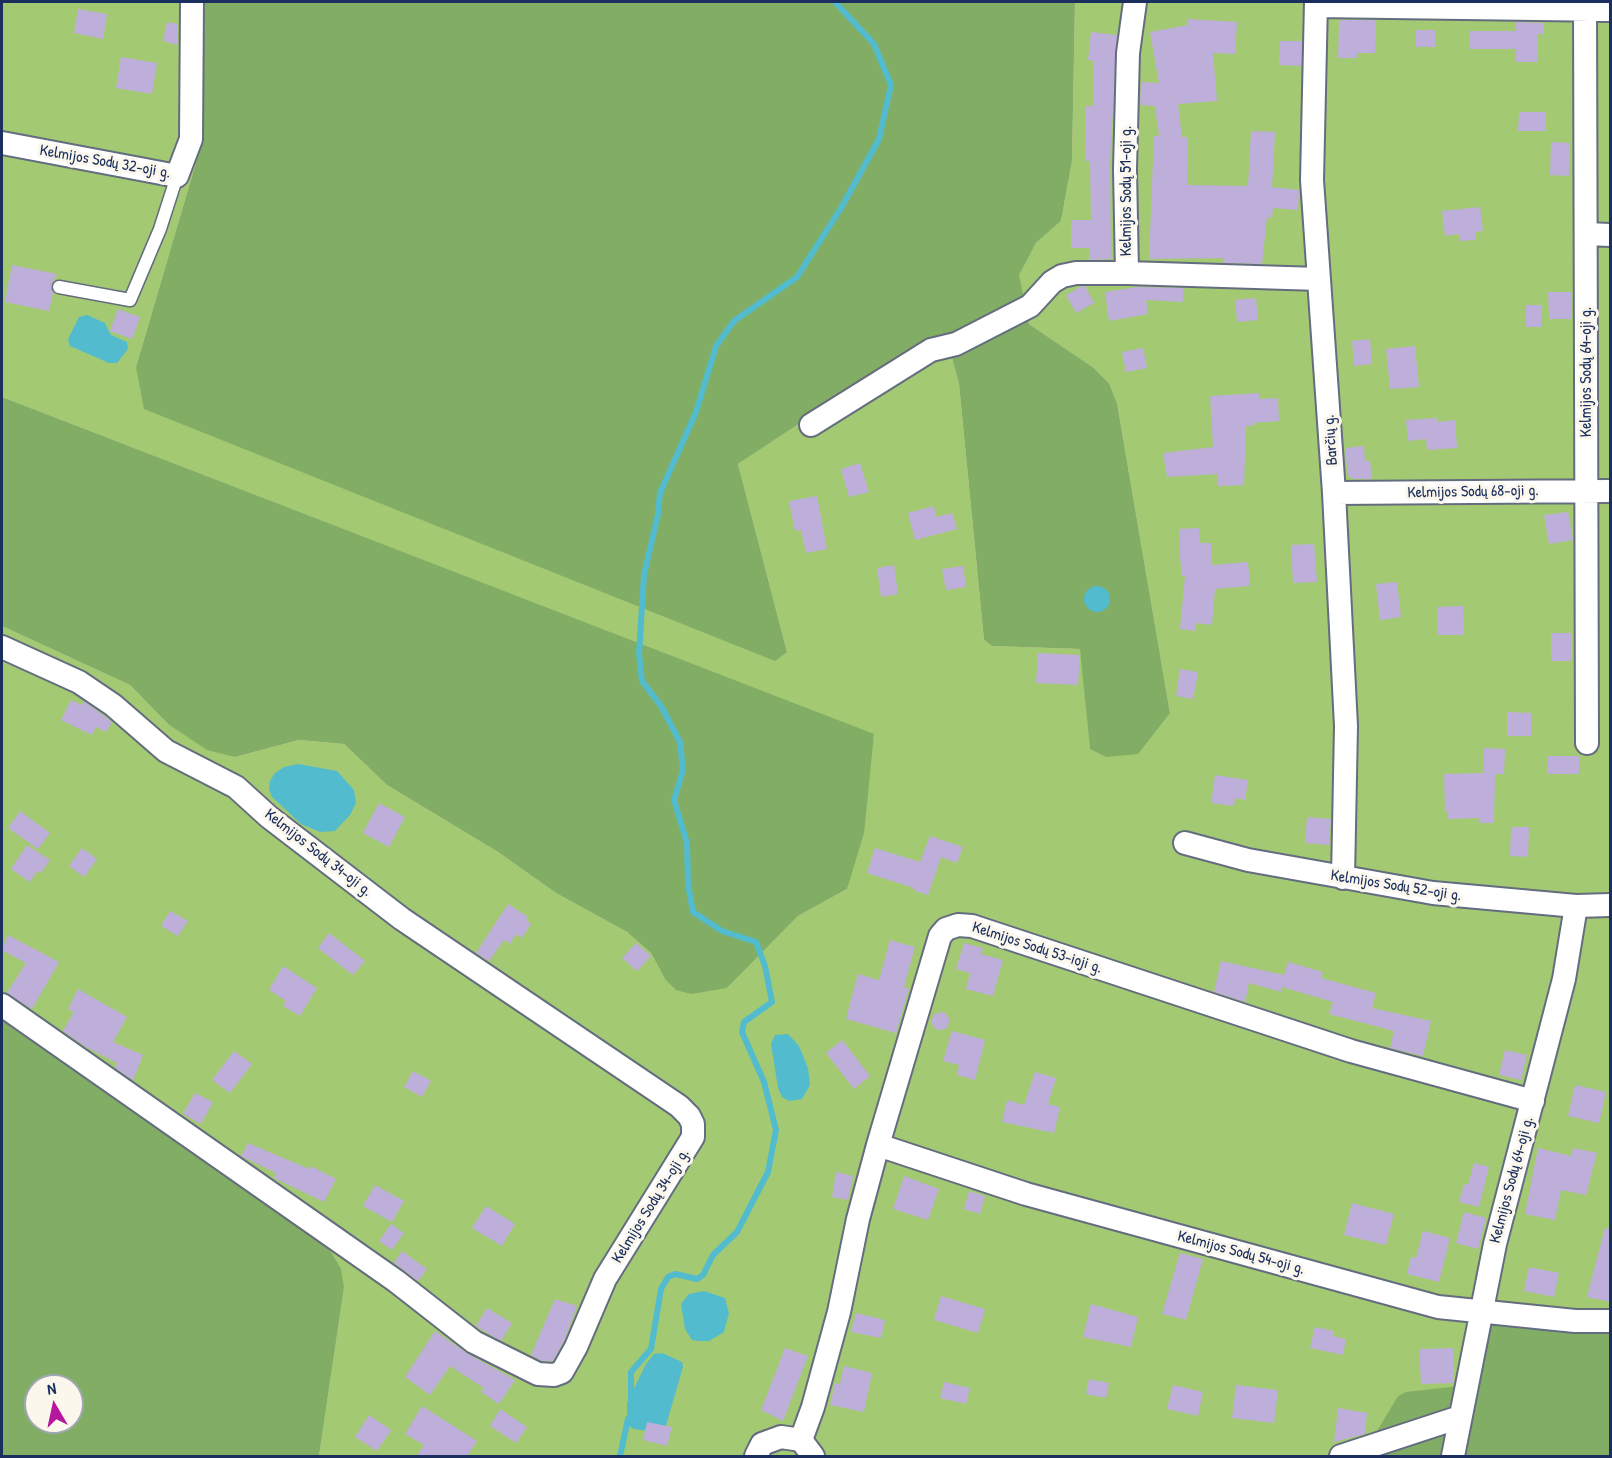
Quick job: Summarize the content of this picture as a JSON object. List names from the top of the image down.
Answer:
{
  "streets": {
    "street": [
      "Kelmijos Sodų 32-oji g.",
      "Kelmijos Sodų 51-oji g.",
      "Kelmijos Sodų 64-oji g.",
      "Barčių g.",
      "Kelmijos Sodų 68-oji g.",
      "Kelmijos Sodų 34-oji g.",
      "Kelmijos Sodų 52-oji g.",
      "Kelmijos Sodų 53-ioji g.",
      "Kelmijos Sodų 54-oji g."
    ]
  },
  "crossings": [
    ["Kelmijos Sodų 64-oji g.", "Kelmijos Sodų 68-oji g."],
    ["Kelmijos Sodų 64-oji g.", "Kelmijos Sodų 52-oji g."],
    ["Kelmijos Sodų 64-oji g.", "Kelmijos Sodų 53-ioji g."],
    ["Kelmijos Sodų 64-oji g.", "Kelmijos Sodų 54-oji g."],
    ["Barčių g.", "Kelmijos Sodų 68-oji g."],
    ["Barčių g.", "Kelmijos Sodų 52-oji g."],
    ["Kelmijos Sodų 53-ioji g.", "Kelmijos Sodų 54-oji g."]
  ],
  "north": "top"
}
